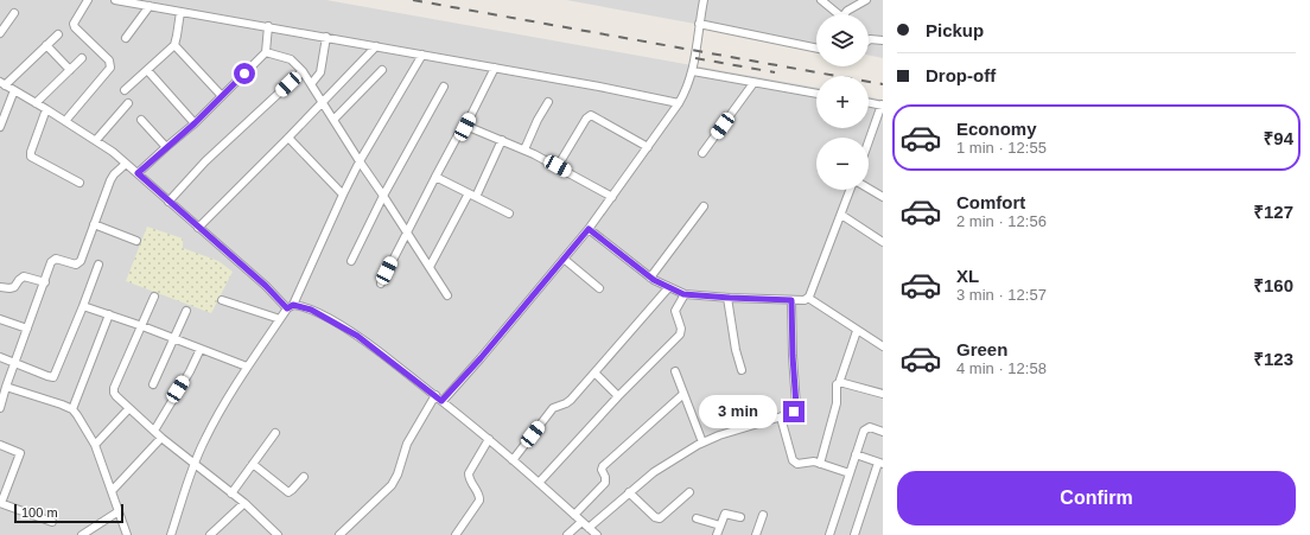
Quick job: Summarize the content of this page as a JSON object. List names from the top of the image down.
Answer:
{
  "scale_bar": "100 m",
  "page": {
    "banner": ["Pickup", "Drop-off"],
    "map_buttons": ["+", "−"],
    "list": [
      {
        "name": "Economy",
        "note": "1 min · 12:55",
        "value": "₹94"
      },
      {
        "name": "Comfort",
        "note": "2 min · 12:56",
        "value": "₹127"
      },
      {
        "name": "XL",
        "note": "3 min · 12:57",
        "value": "₹160"
      },
      {
        "name": "Green",
        "note": "4 min · 12:58",
        "value": "₹123"
      }
    ],
    "bubble": "3 min",
    "buttons": "Confirm",
    "scale": "100 m"
  }
}
